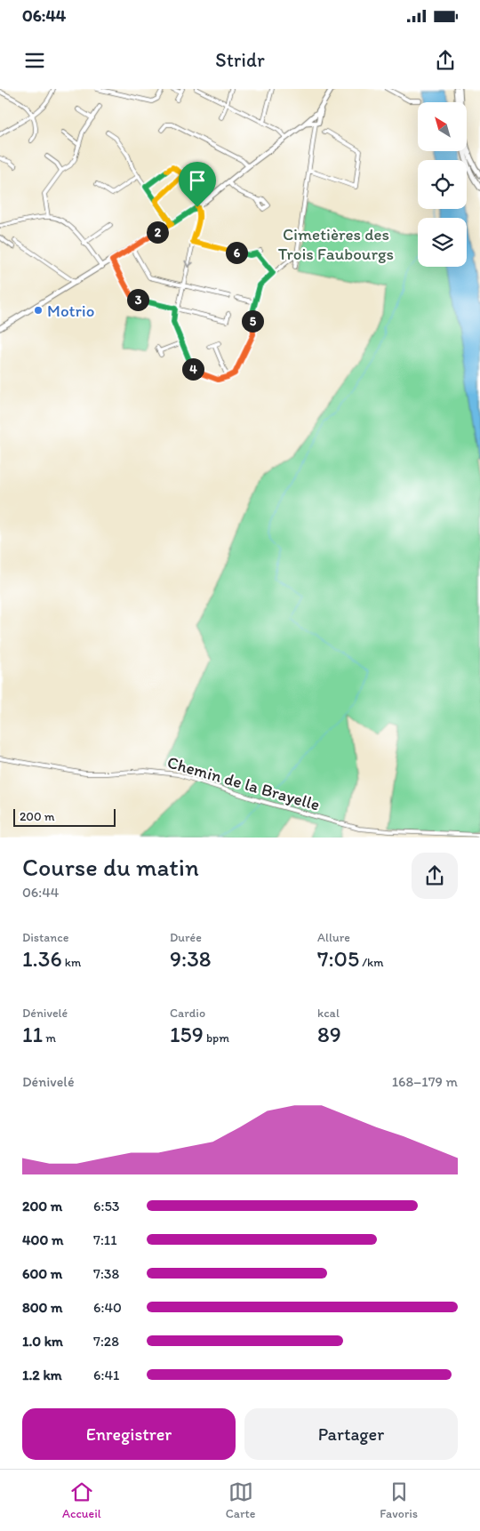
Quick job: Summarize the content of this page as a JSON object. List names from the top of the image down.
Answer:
{
  "streets": {
    "street": ["Chemin de la Brayelle"]
  },
  "parks": ["Cimetières des Trois Faubourgs"],
  "places": ["Motrio"],
  "scale_bar": "200 m",
  "north": "top left",
  "page": {
    "status": "06:44",
    "header": "Stridr",
    "pins": [
      "2",
      "6",
      "3",
      "5",
      "4"
    ],
    "scale": "200 m",
    "heading": ["Course du matin", "06:44"],
    "stats": [
      ["Distance", "1.36 km"],
      ["Durée", "9:38"],
      ["Allure", "7:05 /km"],
      ["Dénivelé", "11 m"],
      ["Cardio", "159 bpm"],
      ["kcal", "89"]
    ],
    "chart": ["Dénivelé", "168–179 m"],
    "list": [
      {
        "name": "200 m",
        "note": "6:53"
      },
      {
        "name": "400 m",
        "note": "7:11"
      },
      {
        "name": "600 m",
        "note": "7:38"
      },
      {
        "name": "800 m",
        "note": "6:40"
      },
      {
        "name": "1.0 km",
        "note": "7:28"
      },
      {
        "name": "1.2 km",
        "note": "6:41"
      }
    ],
    "buttons": ["Enregistrer", "Partager"],
    "tabs": ["Accueil", "Carte", "Favoris"]
  }
}
